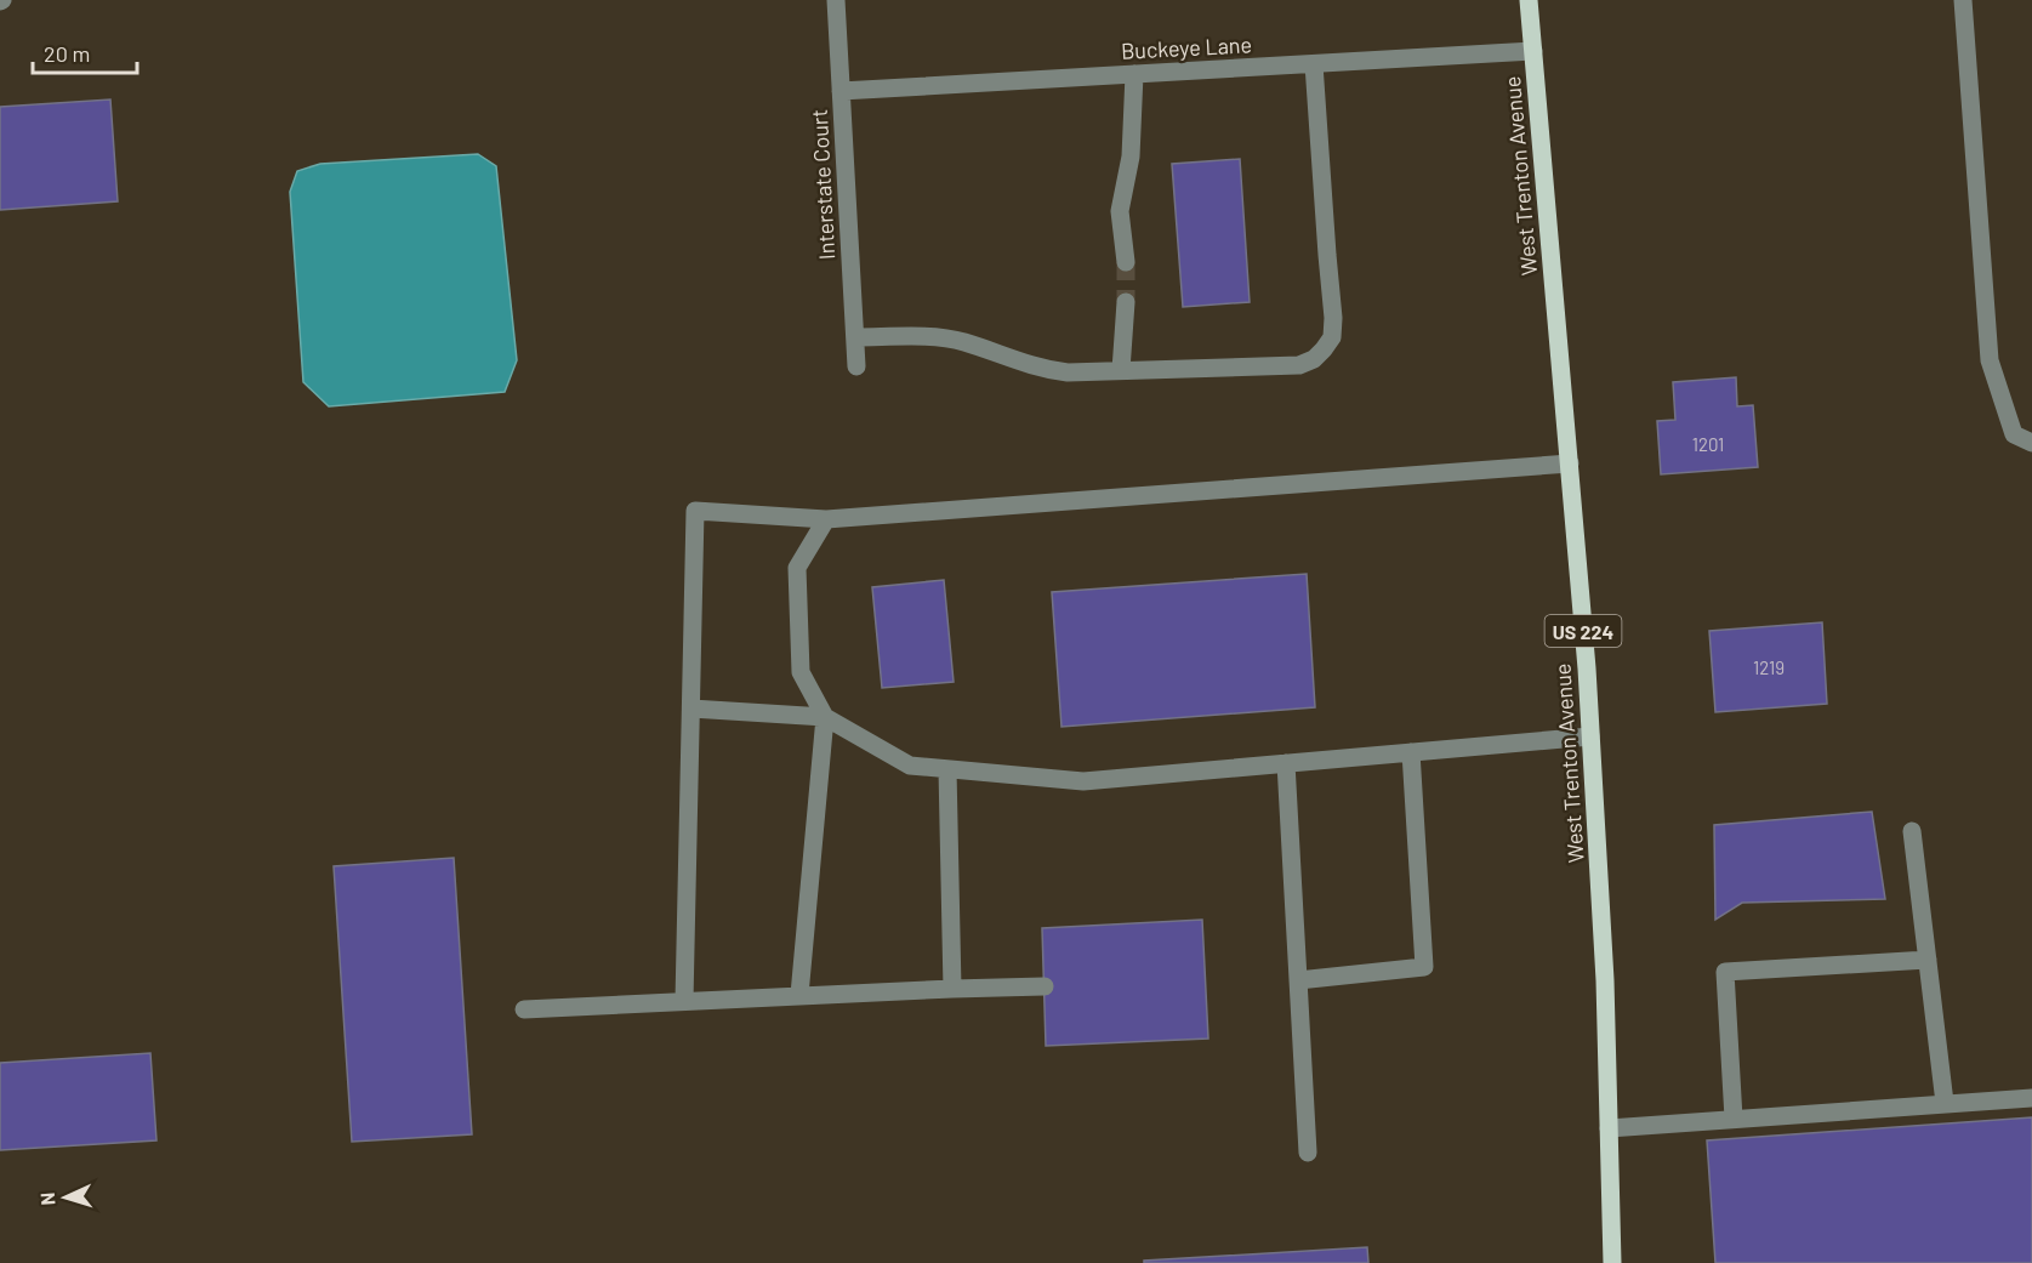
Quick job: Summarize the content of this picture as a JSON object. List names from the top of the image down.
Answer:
{
  "streets": {
    "main road": ["West Trenton Avenue", "US 224"],
    "street": ["Buckeye Lane", "Interstate Court"]
  },
  "crossings": [
    ["Buckeye Lane", "West Trenton Avenue"],
    ["Buckeye Lane", "Interstate Court"]
  ],
  "house_numbers": ["1201", "1219"],
  "scale_bar": "20 m",
  "north": "left"
}
